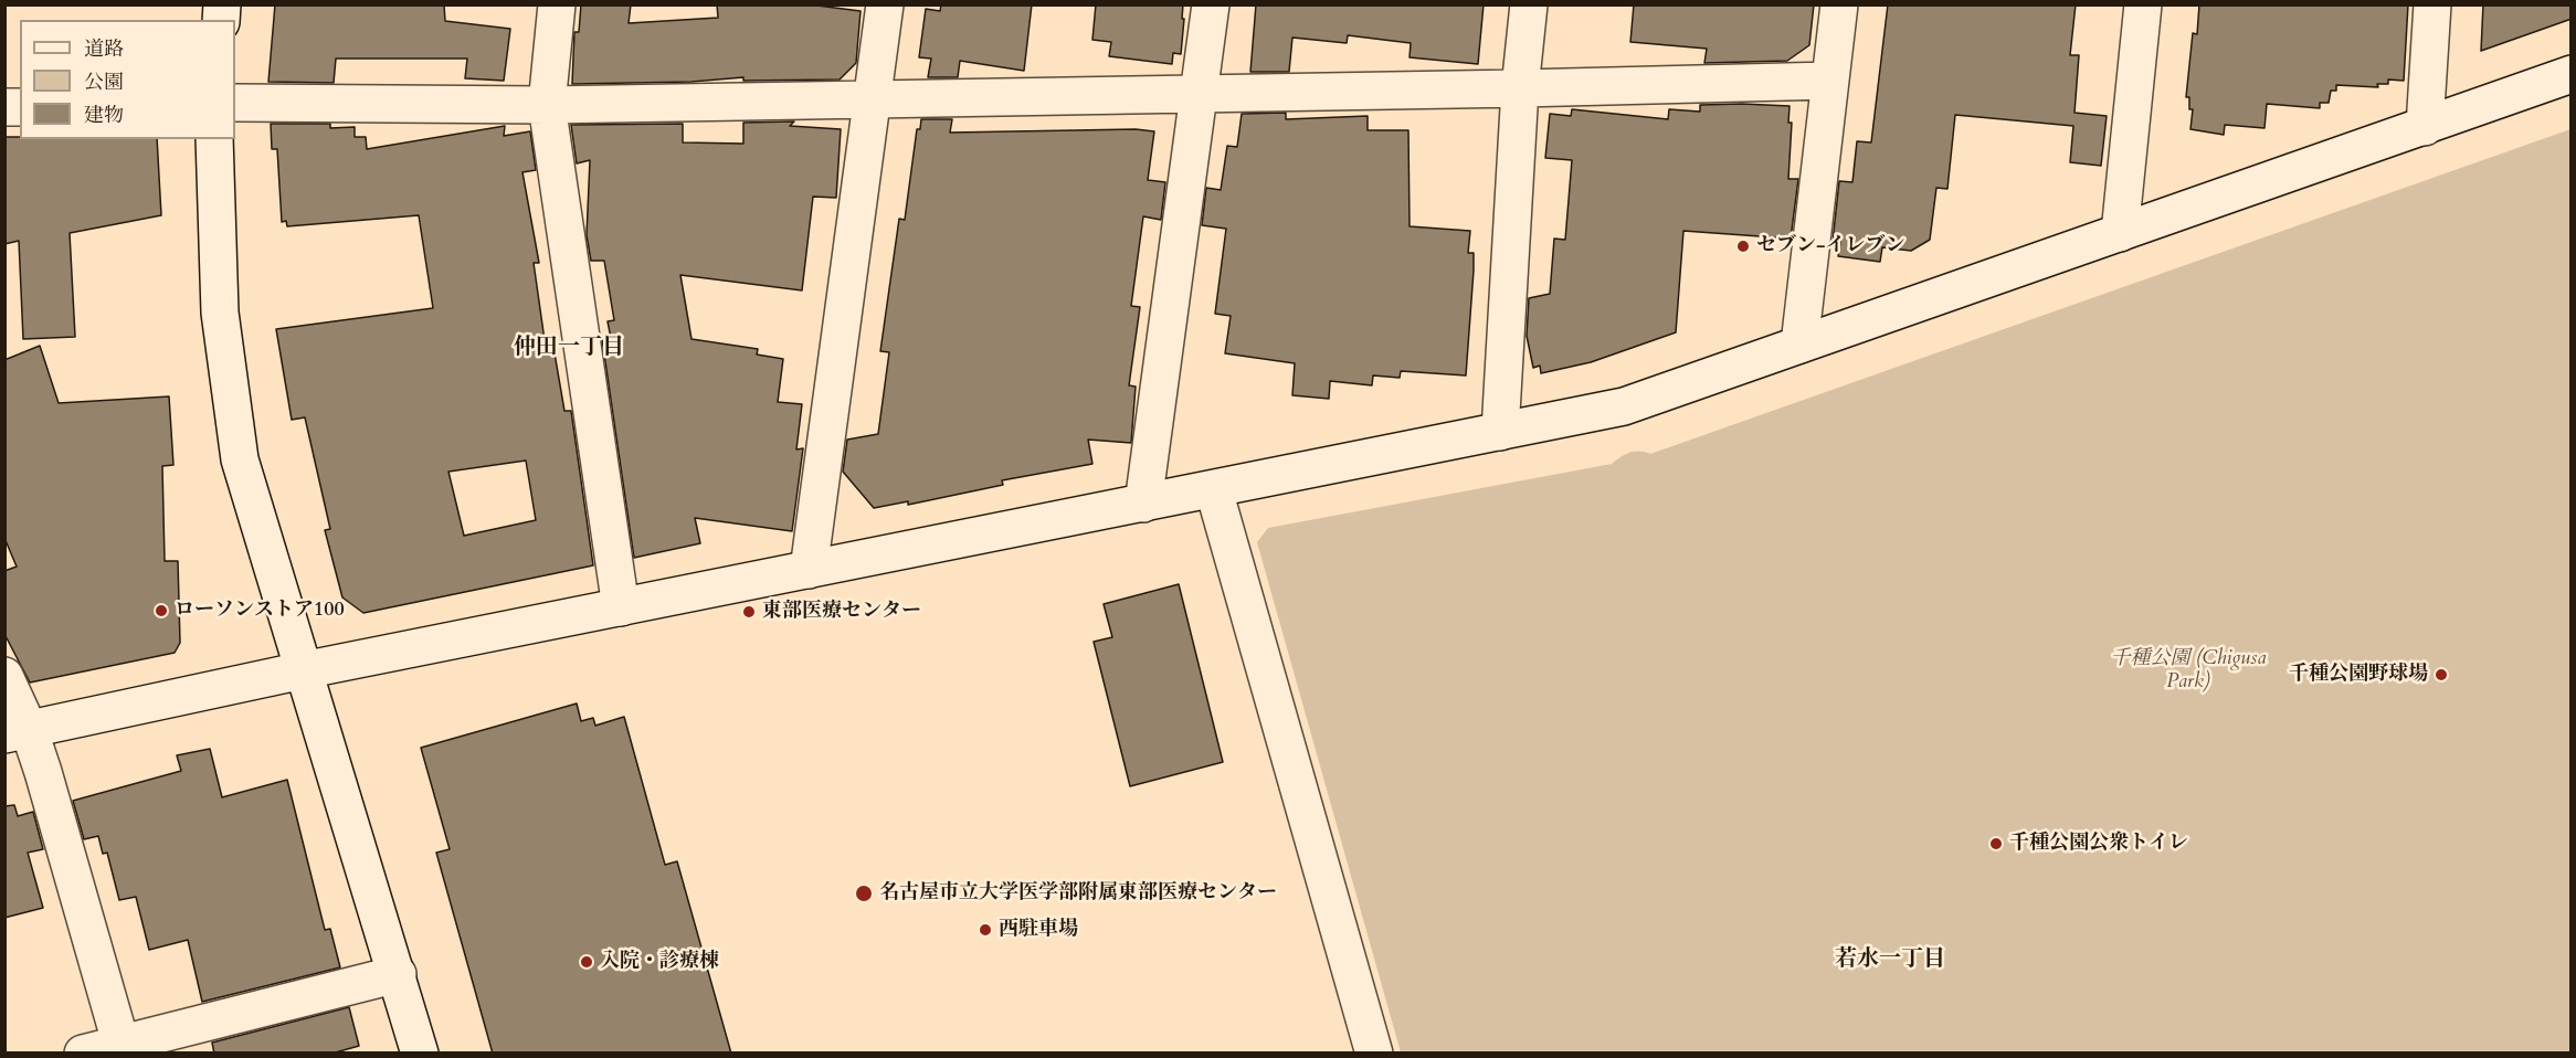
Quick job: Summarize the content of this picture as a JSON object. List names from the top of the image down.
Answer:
{
  "districts": ["仲田一丁目", "若水一丁目"],
  "parks": ["千種公園 (Chigusa Park)"],
  "places": [
    "セブン-イレブン",
    "ローソンストア100",
    "東部医療センター",
    "千種公園野球場",
    "千種公園公衆トイレ",
    "名古屋市立大学医学部附属東部医療センター",
    "西駐車場",
    "入院・診療棟"
  ],
  "legend": ["道路", "公園", "建物"]
}
